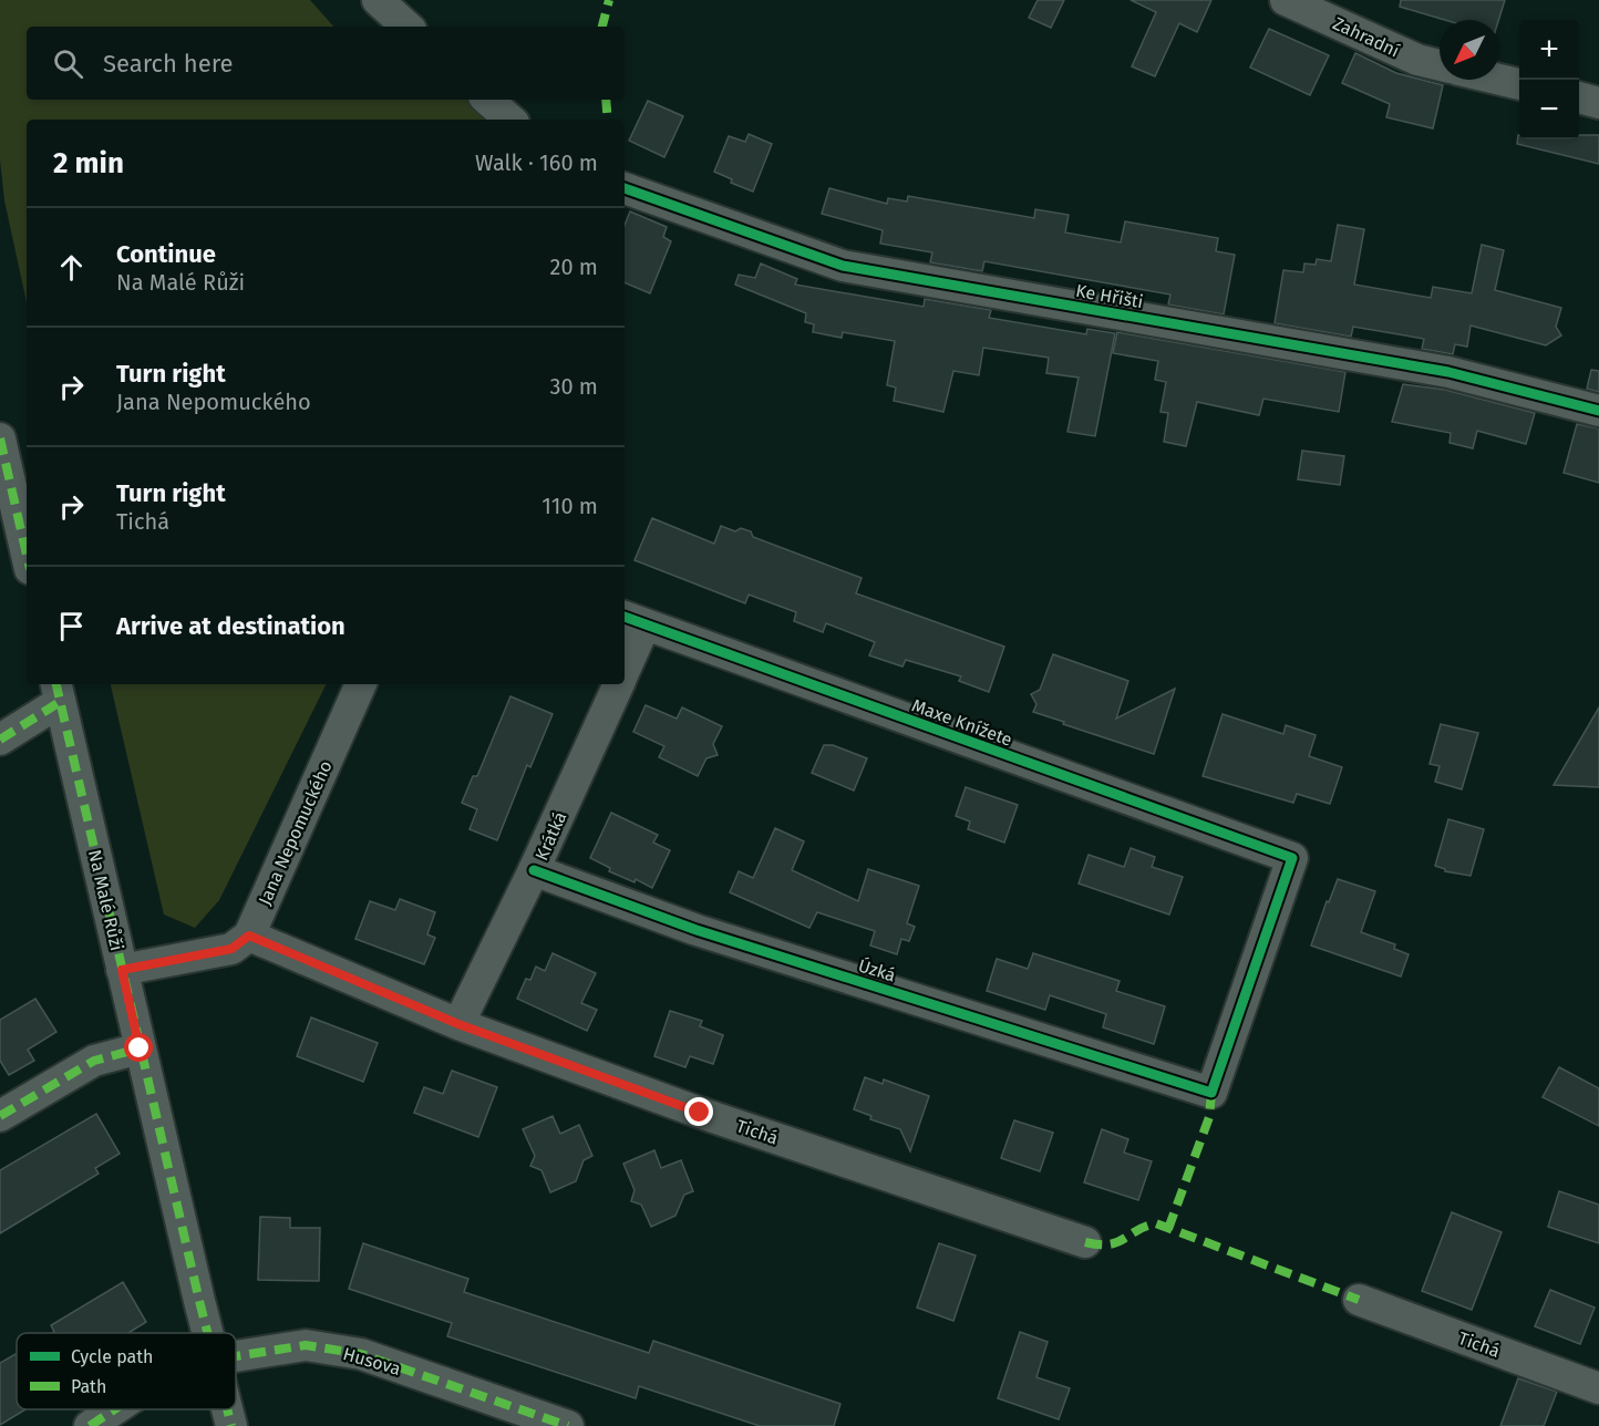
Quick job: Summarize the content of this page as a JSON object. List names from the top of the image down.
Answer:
{
  "streets": {
    "street": [
      "Zahradní",
      "Ke Hřišti",
      "Maxe Knížete",
      "Jana Nepomuckého",
      "Krátká",
      "Na Malé Růži",
      "Úzká",
      "Tichá",
      "Husova"
    ]
  },
  "crossings": [
    ["Maxe Knížete", "Krátká"],
    ["Maxe Knížete", "Úzká"],
    ["Jana Nepomuckého", "Tichá"],
    ["Krátká", "Úzká"],
    ["Krátká", "Tichá"]
  ],
  "legend": ["Cycle path", "Path"],
  "north": "bottom left",
  "page": {
    "map_buttons": ["+", "−"],
    "search": "Search here",
    "heading": ["2 min", "Walk · 160 m"],
    "list": [
      ["Continue", "Na Malé Růži", "20 m"],
      ["Turn right", "Jana Nepomuckého", "30 m"],
      ["Turn right", "Tichá", "110 m"],
      "Arrive at destination"
    ]
  }
}
